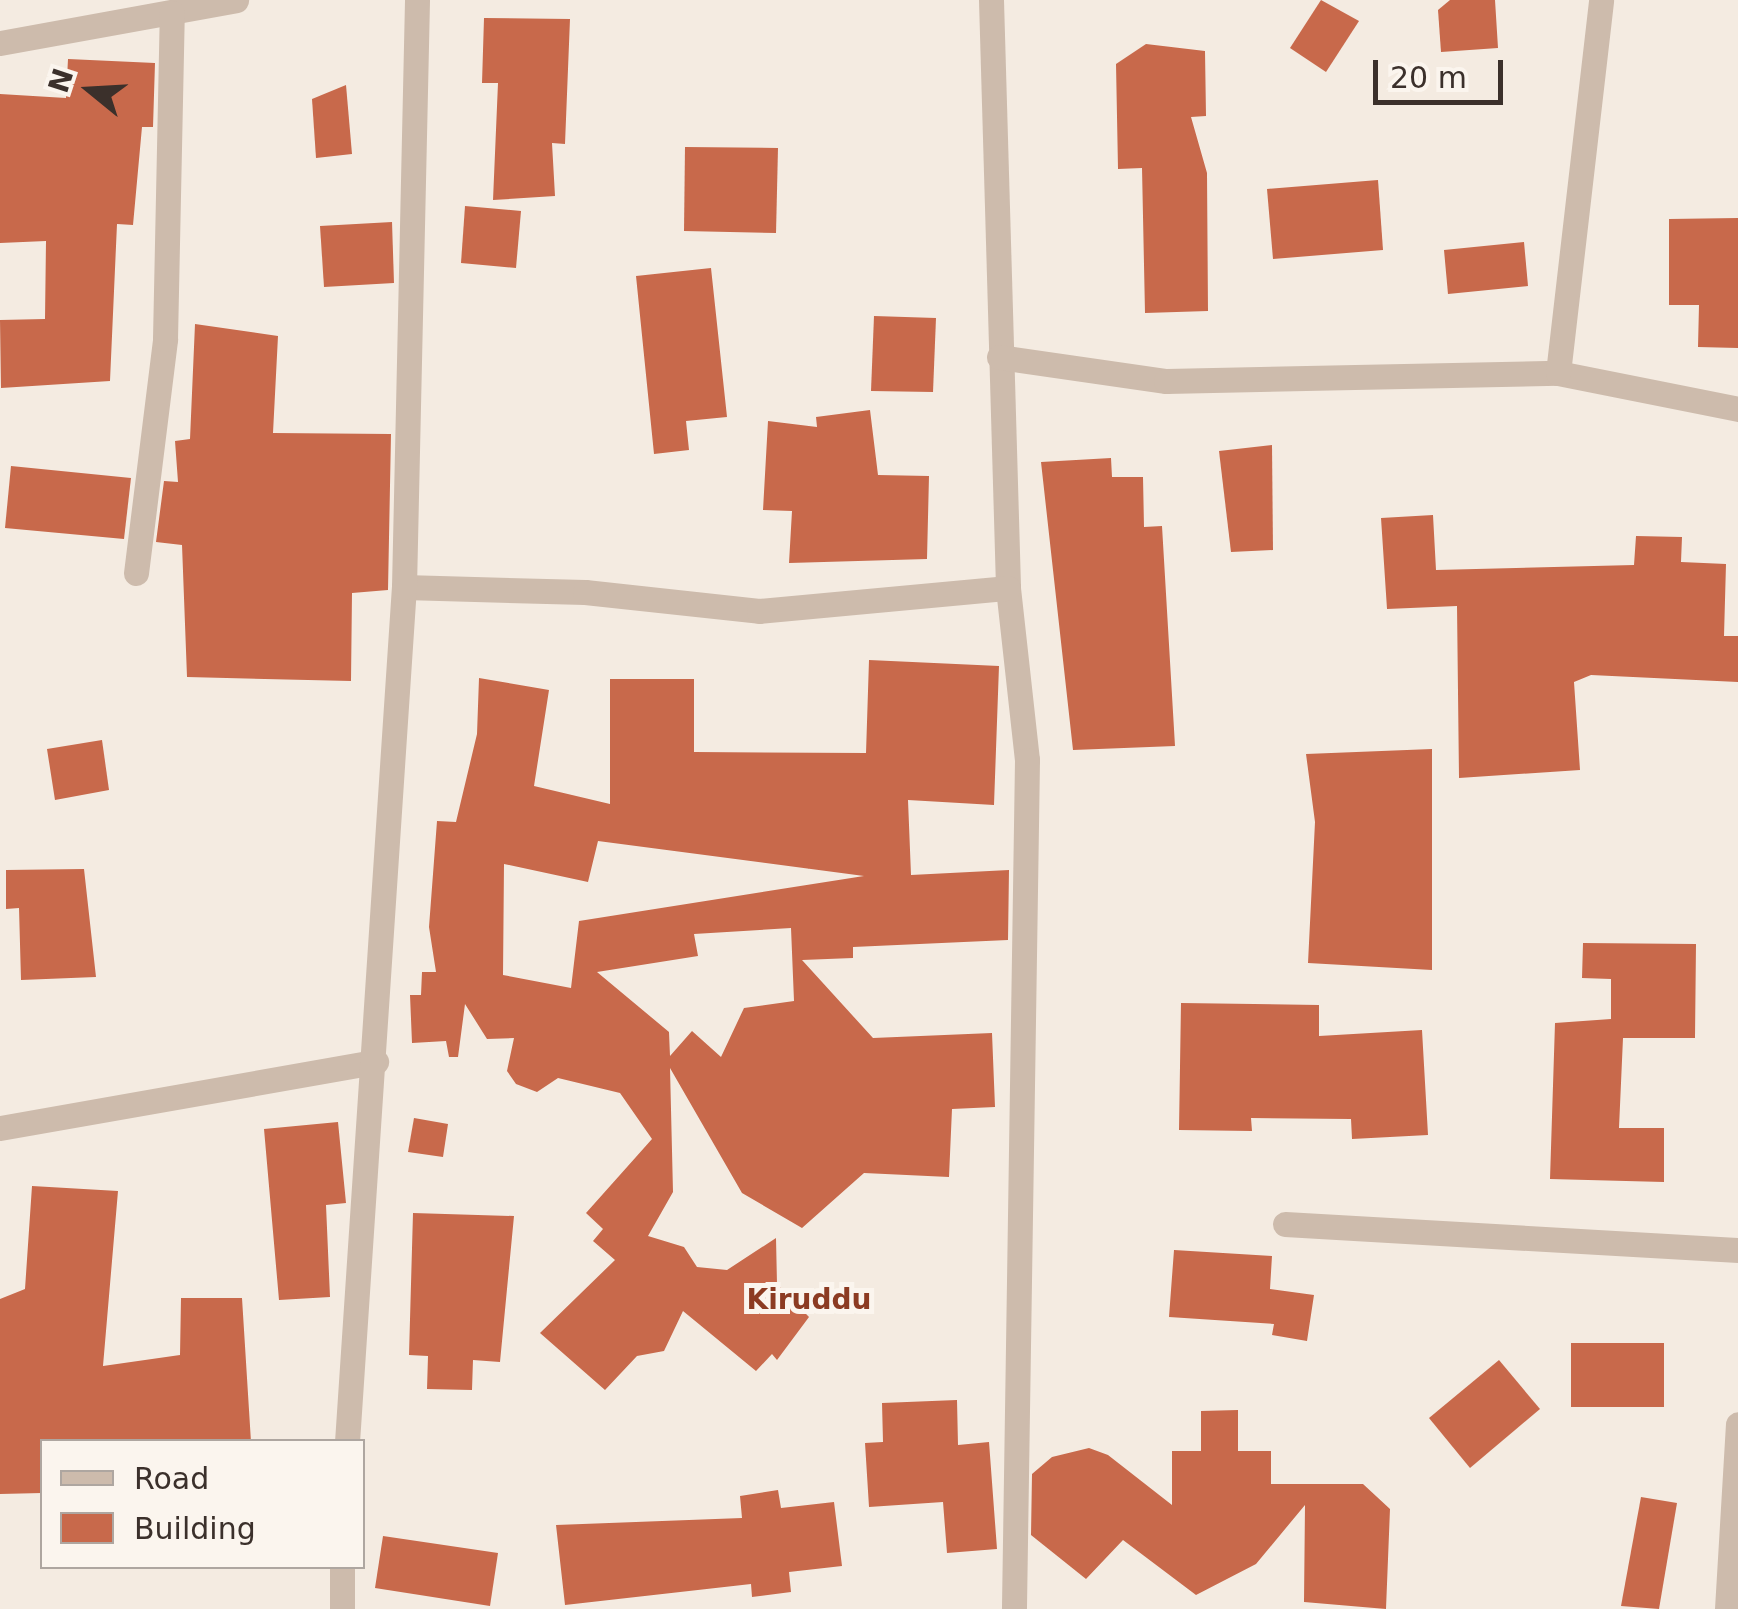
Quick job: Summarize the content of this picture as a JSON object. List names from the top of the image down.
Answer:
{
  "districts": ["Kiruddu"],
  "legend": ["Road", "Building"],
  "scale_bar": "20 m",
  "north": "left"
}
